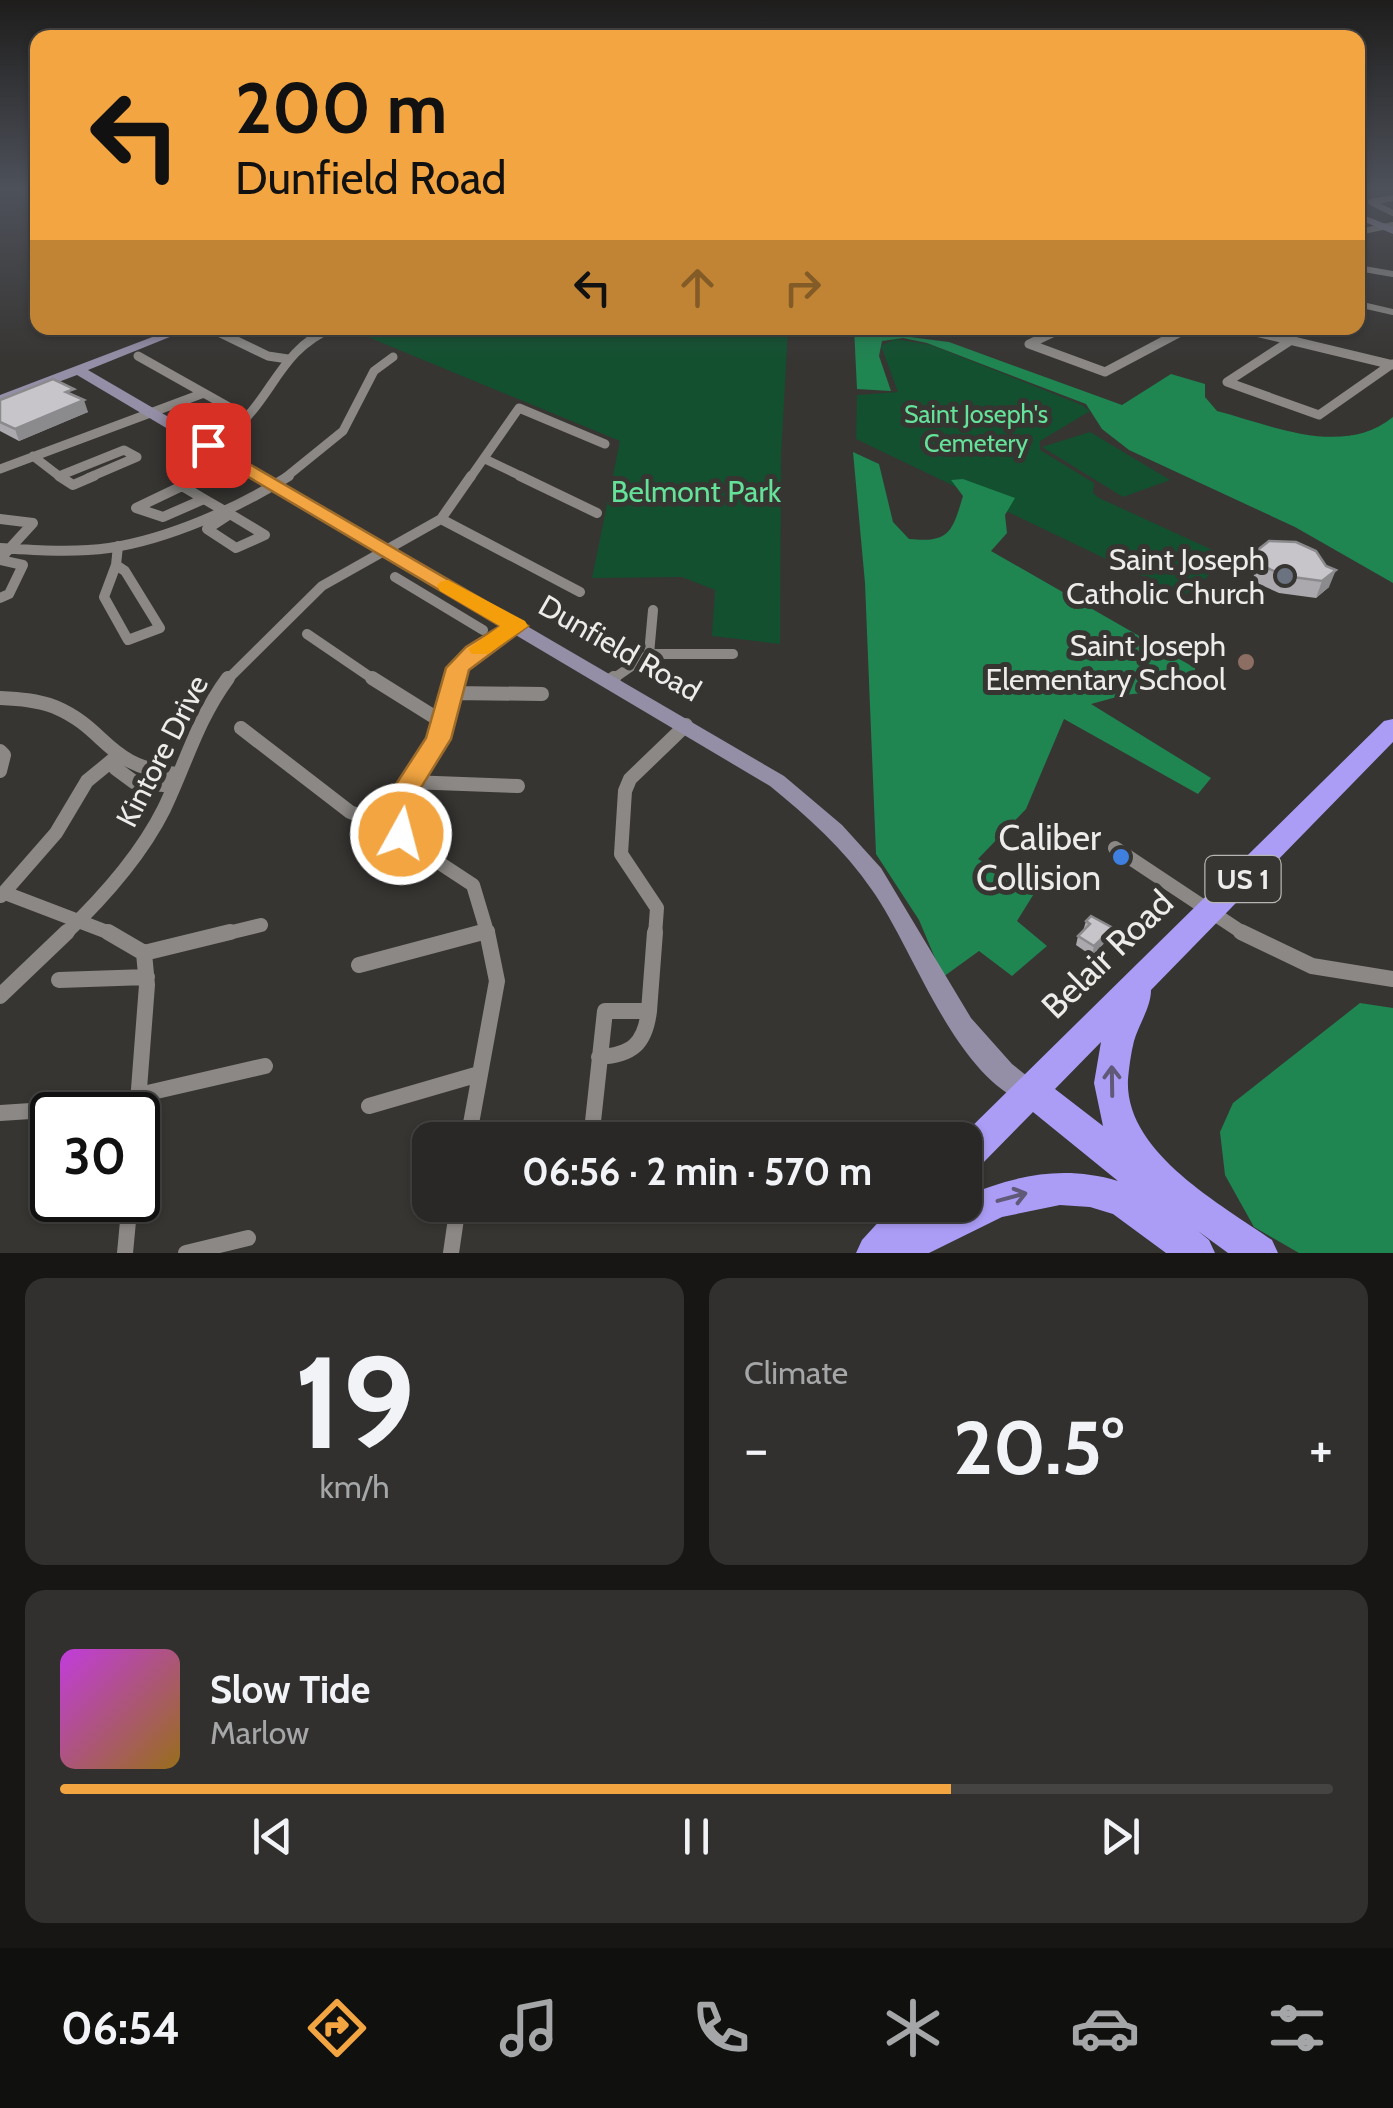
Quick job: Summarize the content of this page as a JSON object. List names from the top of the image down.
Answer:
{
  "streets": {
    "highway": ["US 1", "Belair Road"],
    "street": ["Dunfield Road", "Kintore Drive"]
  },
  "crossings": [
    ["Dunfield Road", "Kintore Drive"],
    ["Dunfield Road", "Belair Road"]
  ],
  "parks": ["Saint Joseph's Cemetery", "Belmont Park"],
  "places": ["Saint Joseph Catholic Church", "Saint Joseph Elementary School", "Caliber Collision"],
  "page": {
    "turn": ["200 m", "Dunfield Road"],
    "limit": "30",
    "trip": "06:56 · 2 min · 570 m",
    "tile": [
      ["19", "km/h"],
      "Climate"
    ],
    "heat": ["−", "20.5°", "+"],
    "song": ["Slow Tide", "Marlow"],
    "tabs": "06:54"
  }
}
